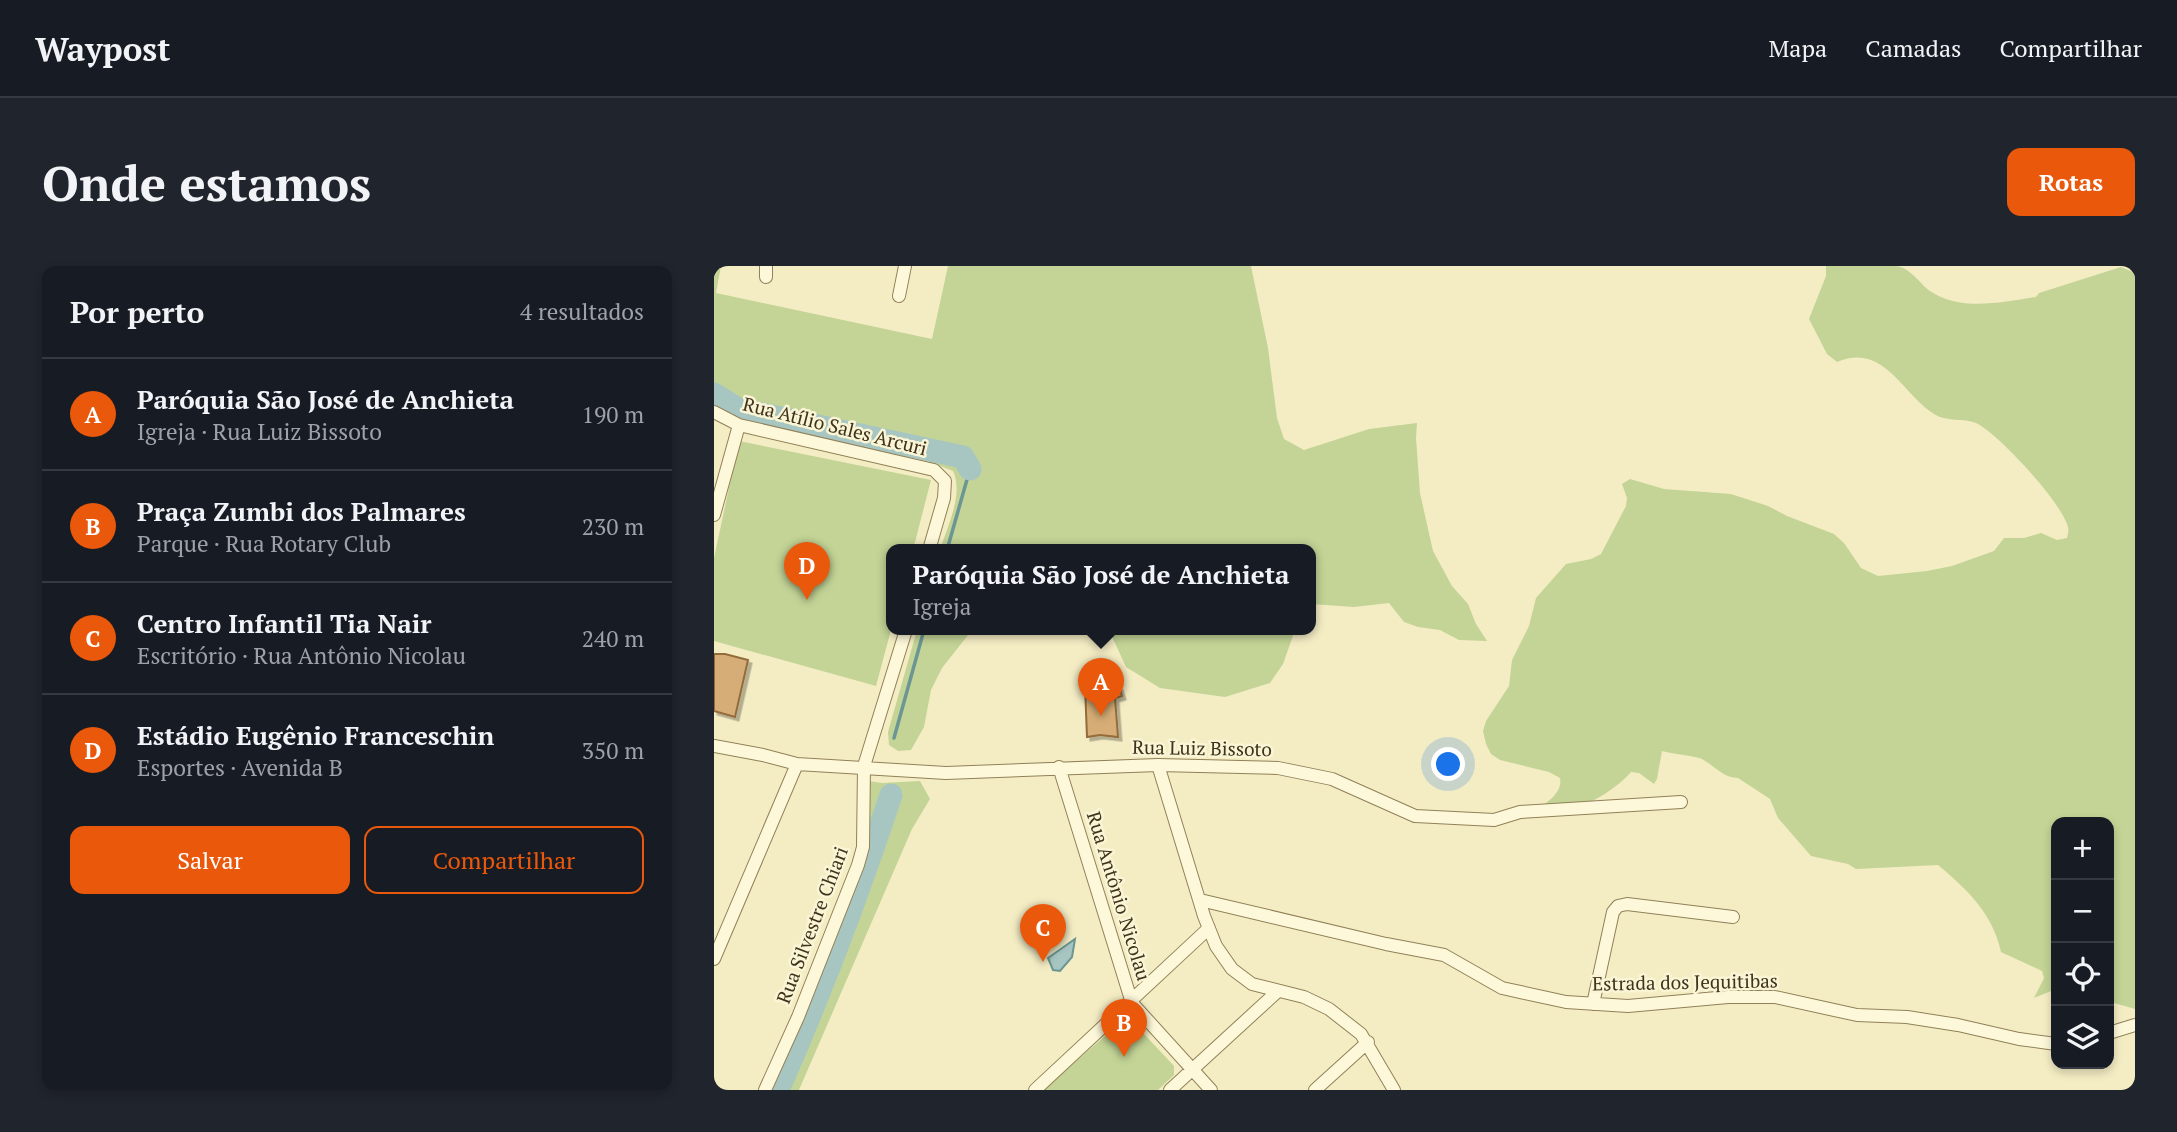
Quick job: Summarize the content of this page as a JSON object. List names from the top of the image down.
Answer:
{
  "streets": {
    "street": [
      "Rua Atílio Sales Arcuri",
      "Rua Luiz Bissoto",
      "Rua Antônio Nicolau",
      "Rua Silvestre Chiari",
      "Estrada dos Jequitibas"
    ]
  },
  "crossings": [
    ["Rua Luiz Bissoto", "Rua Antônio Nicolau"],
    ["Rua Luiz Bissoto", "Rua Silvestre Chiari"]
  ],
  "page": {
    "header": "Waypost",
    "nav": ["Mapa", "Camadas", "Compartilhar"],
    "buttons": [
      "Rotas",
      ["Salvar", "Compartilhar"]
    ],
    "title": "Onde estamos",
    "heading": ["Por perto", "4 resultados"],
    "list": [
      {
        "mark": "A",
        "name": "Paróquia São José de Anchieta",
        "note": "Igreja · Rua Luiz Bissoto",
        "value": "190 m"
      },
      {
        "mark": "B",
        "name": "Praça Zumbi dos Palmares",
        "note": "Parque · Rua Rotary Club",
        "value": "230 m"
      },
      {
        "mark": "C",
        "name": "Centro Infantil Tia Nair",
        "note": "Escritório · Rua Antônio Nicolau",
        "value": "240 m"
      },
      {
        "mark": "D",
        "name": "Estádio Eugênio Franceschin",
        "note": "Esportes · Avenida B",
        "value": "350 m"
      }
    ],
    "pins": [
      "D",
      "A",
      "C",
      "B"
    ],
    "popup": ["Paróquia São José de Anchieta", "Igreja"],
    "map_buttons": ["+", "−"]
  }
}
